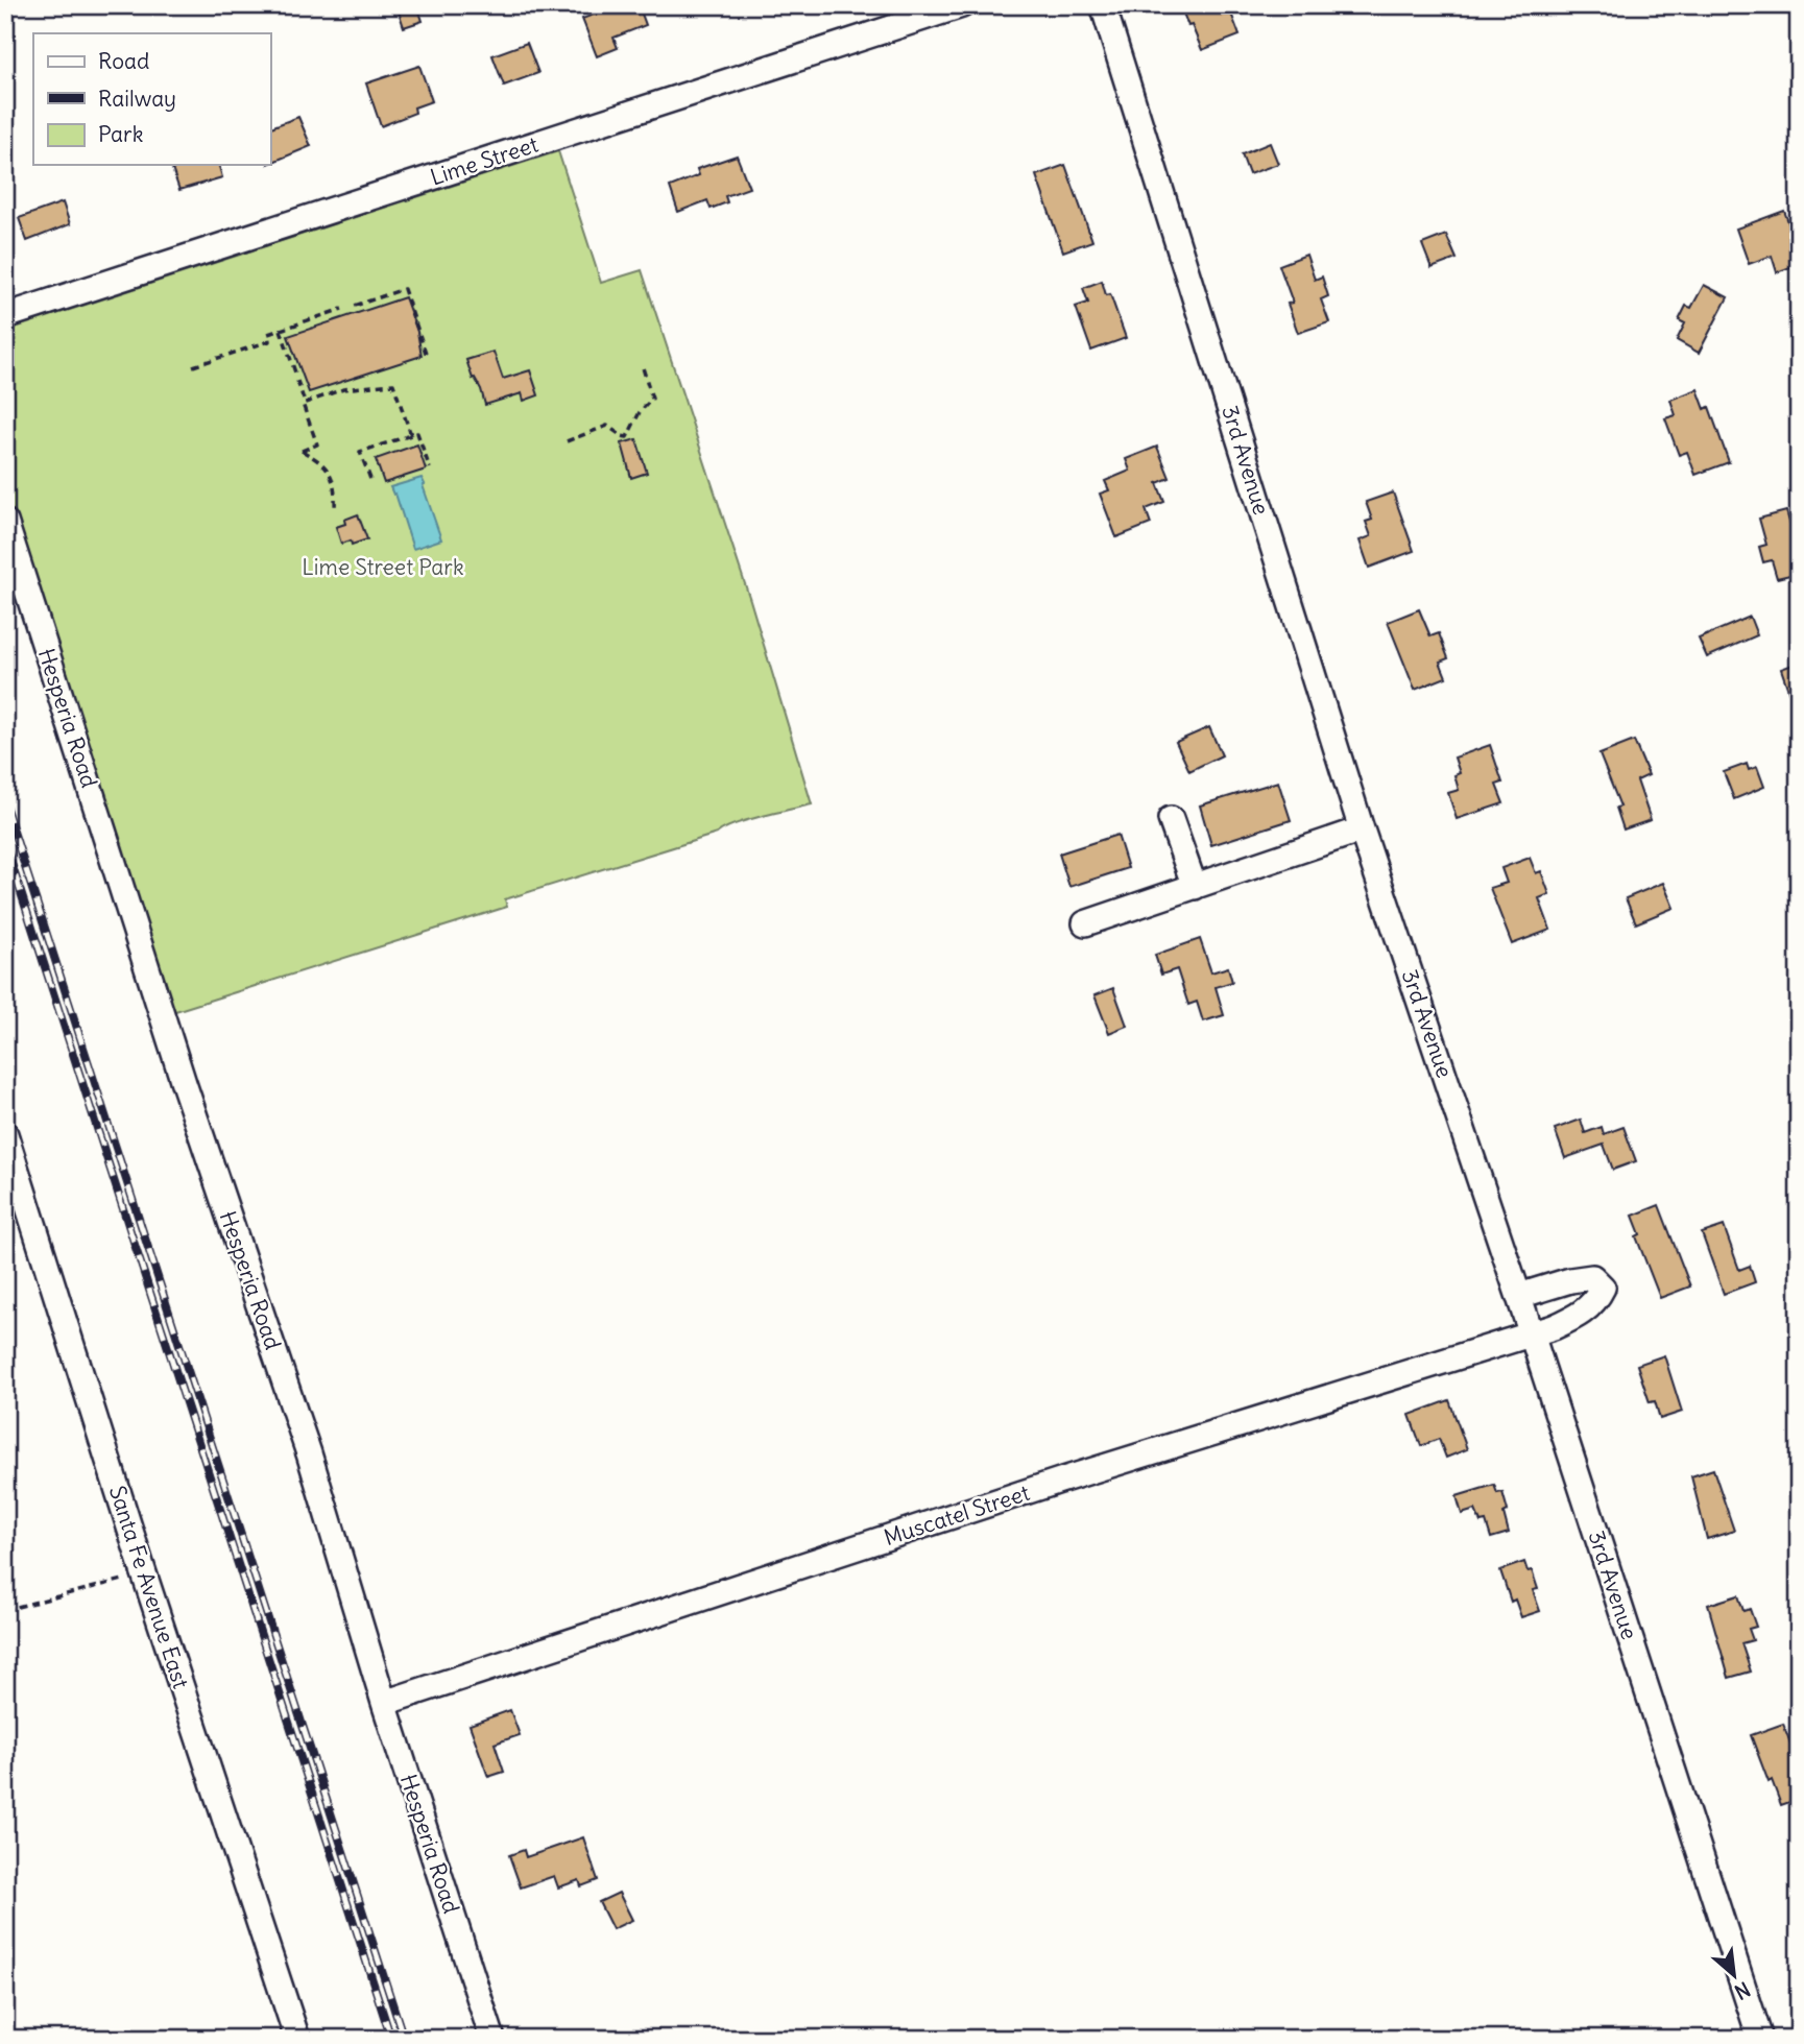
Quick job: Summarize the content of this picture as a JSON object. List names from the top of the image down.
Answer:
{
  "streets": {
    "street": [
      "Lime Street",
      "3rd Avenue",
      "Hesperia Road",
      "Muscatel Street",
      "Santa Fe Avenue East"
    ]
  },
  "crossings": [
    ["3rd Avenue", "Muscatel Street"],
    ["Hesperia Road", "Muscatel Street"]
  ],
  "parks": ["Lime Street Park"],
  "legend": ["Road", "Railway", "Park"],
  "north": "bottom right"
}
